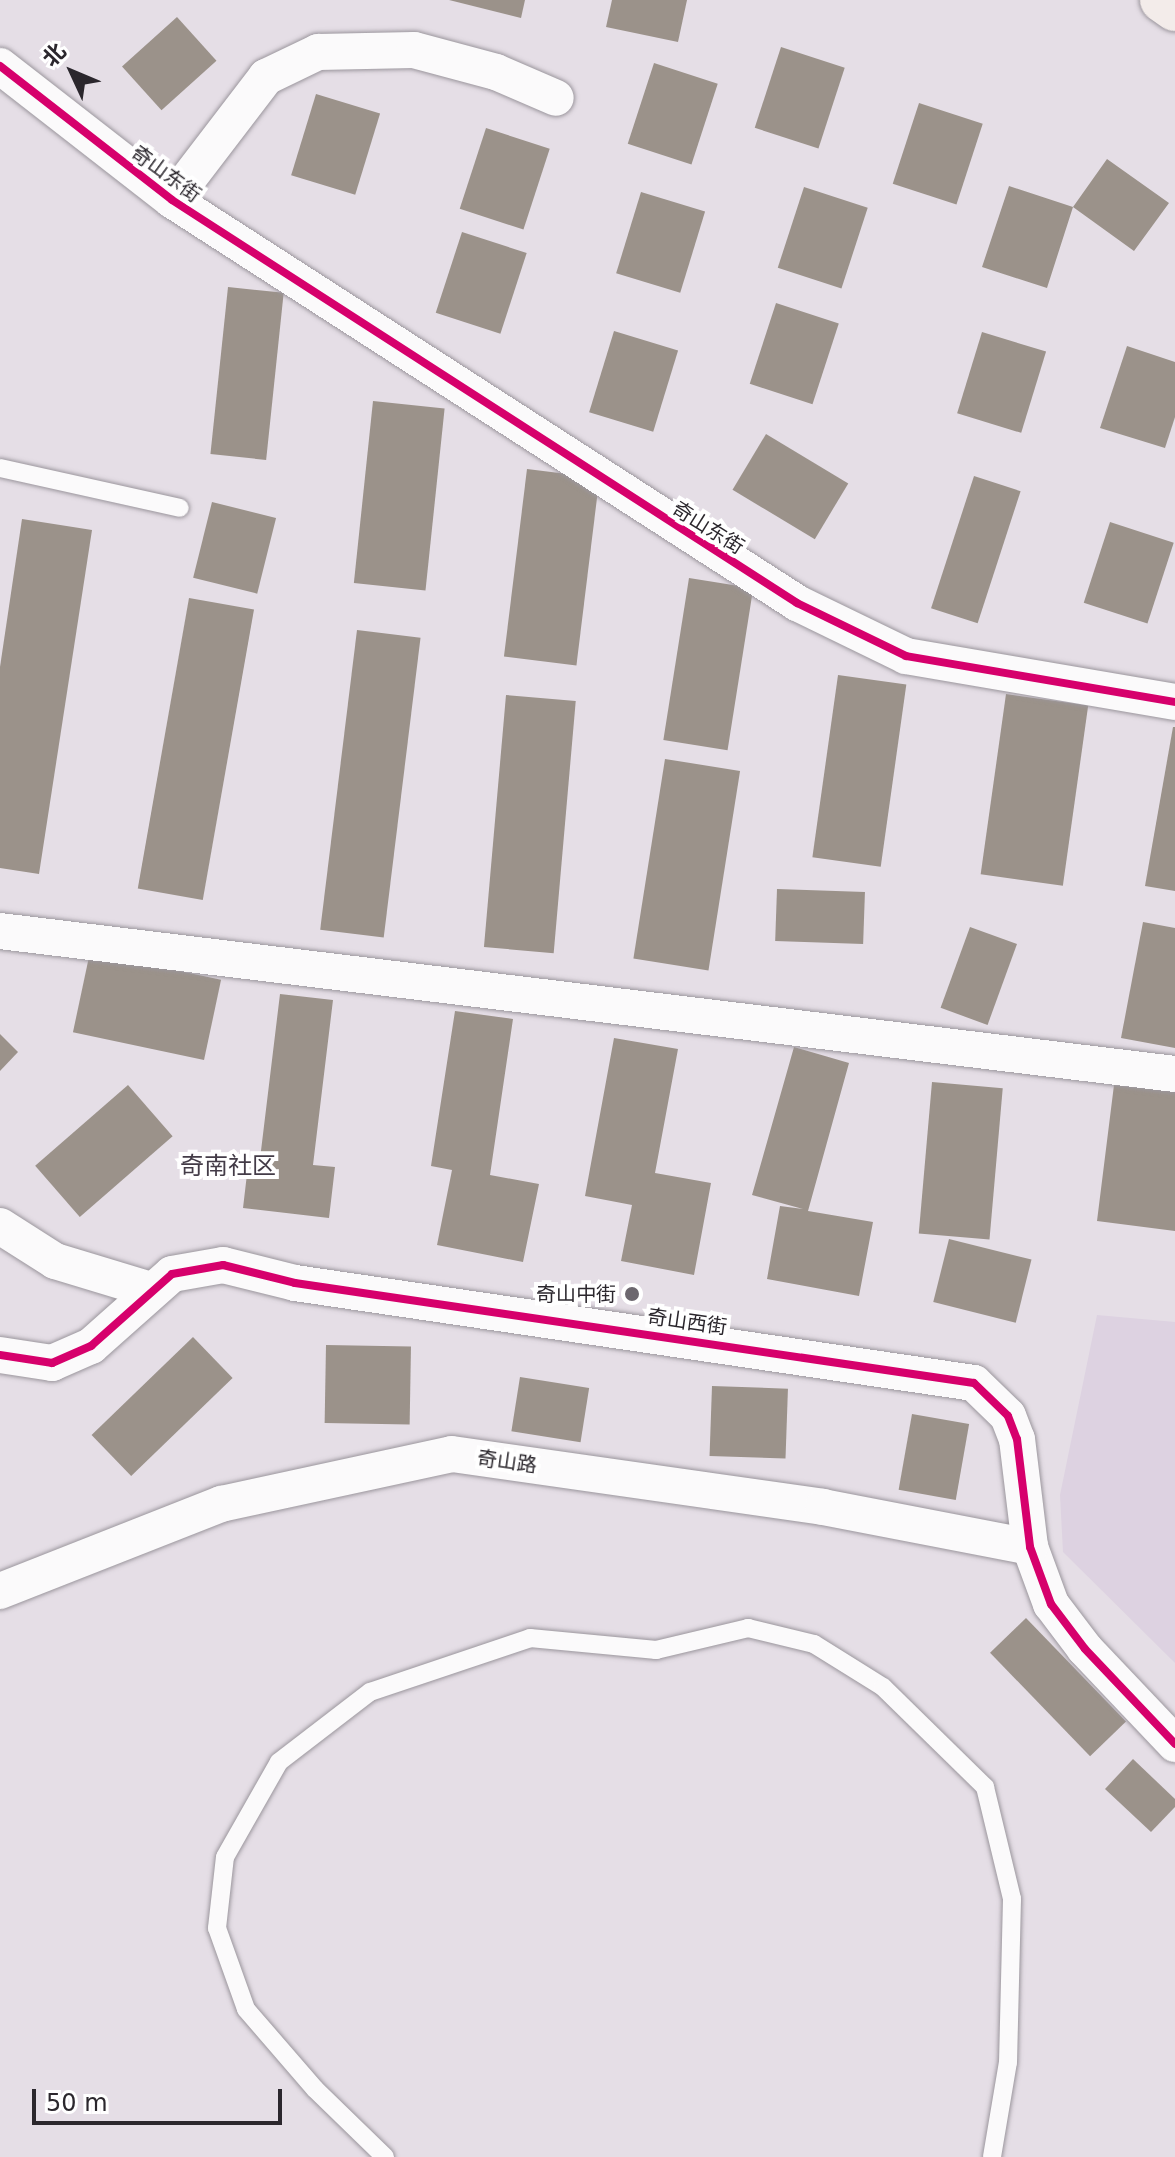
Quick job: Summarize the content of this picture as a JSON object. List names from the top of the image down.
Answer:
{
  "streets": {
    "street": ["奇山东街", "奇山西街", "奇山路"]
  },
  "crossings": [
    ["奇山西街", "奇山路"]
  ],
  "districts": ["奇南社区"],
  "places": ["奇山中街"],
  "scale_bar": "50 m",
  "north": "top left"
}
